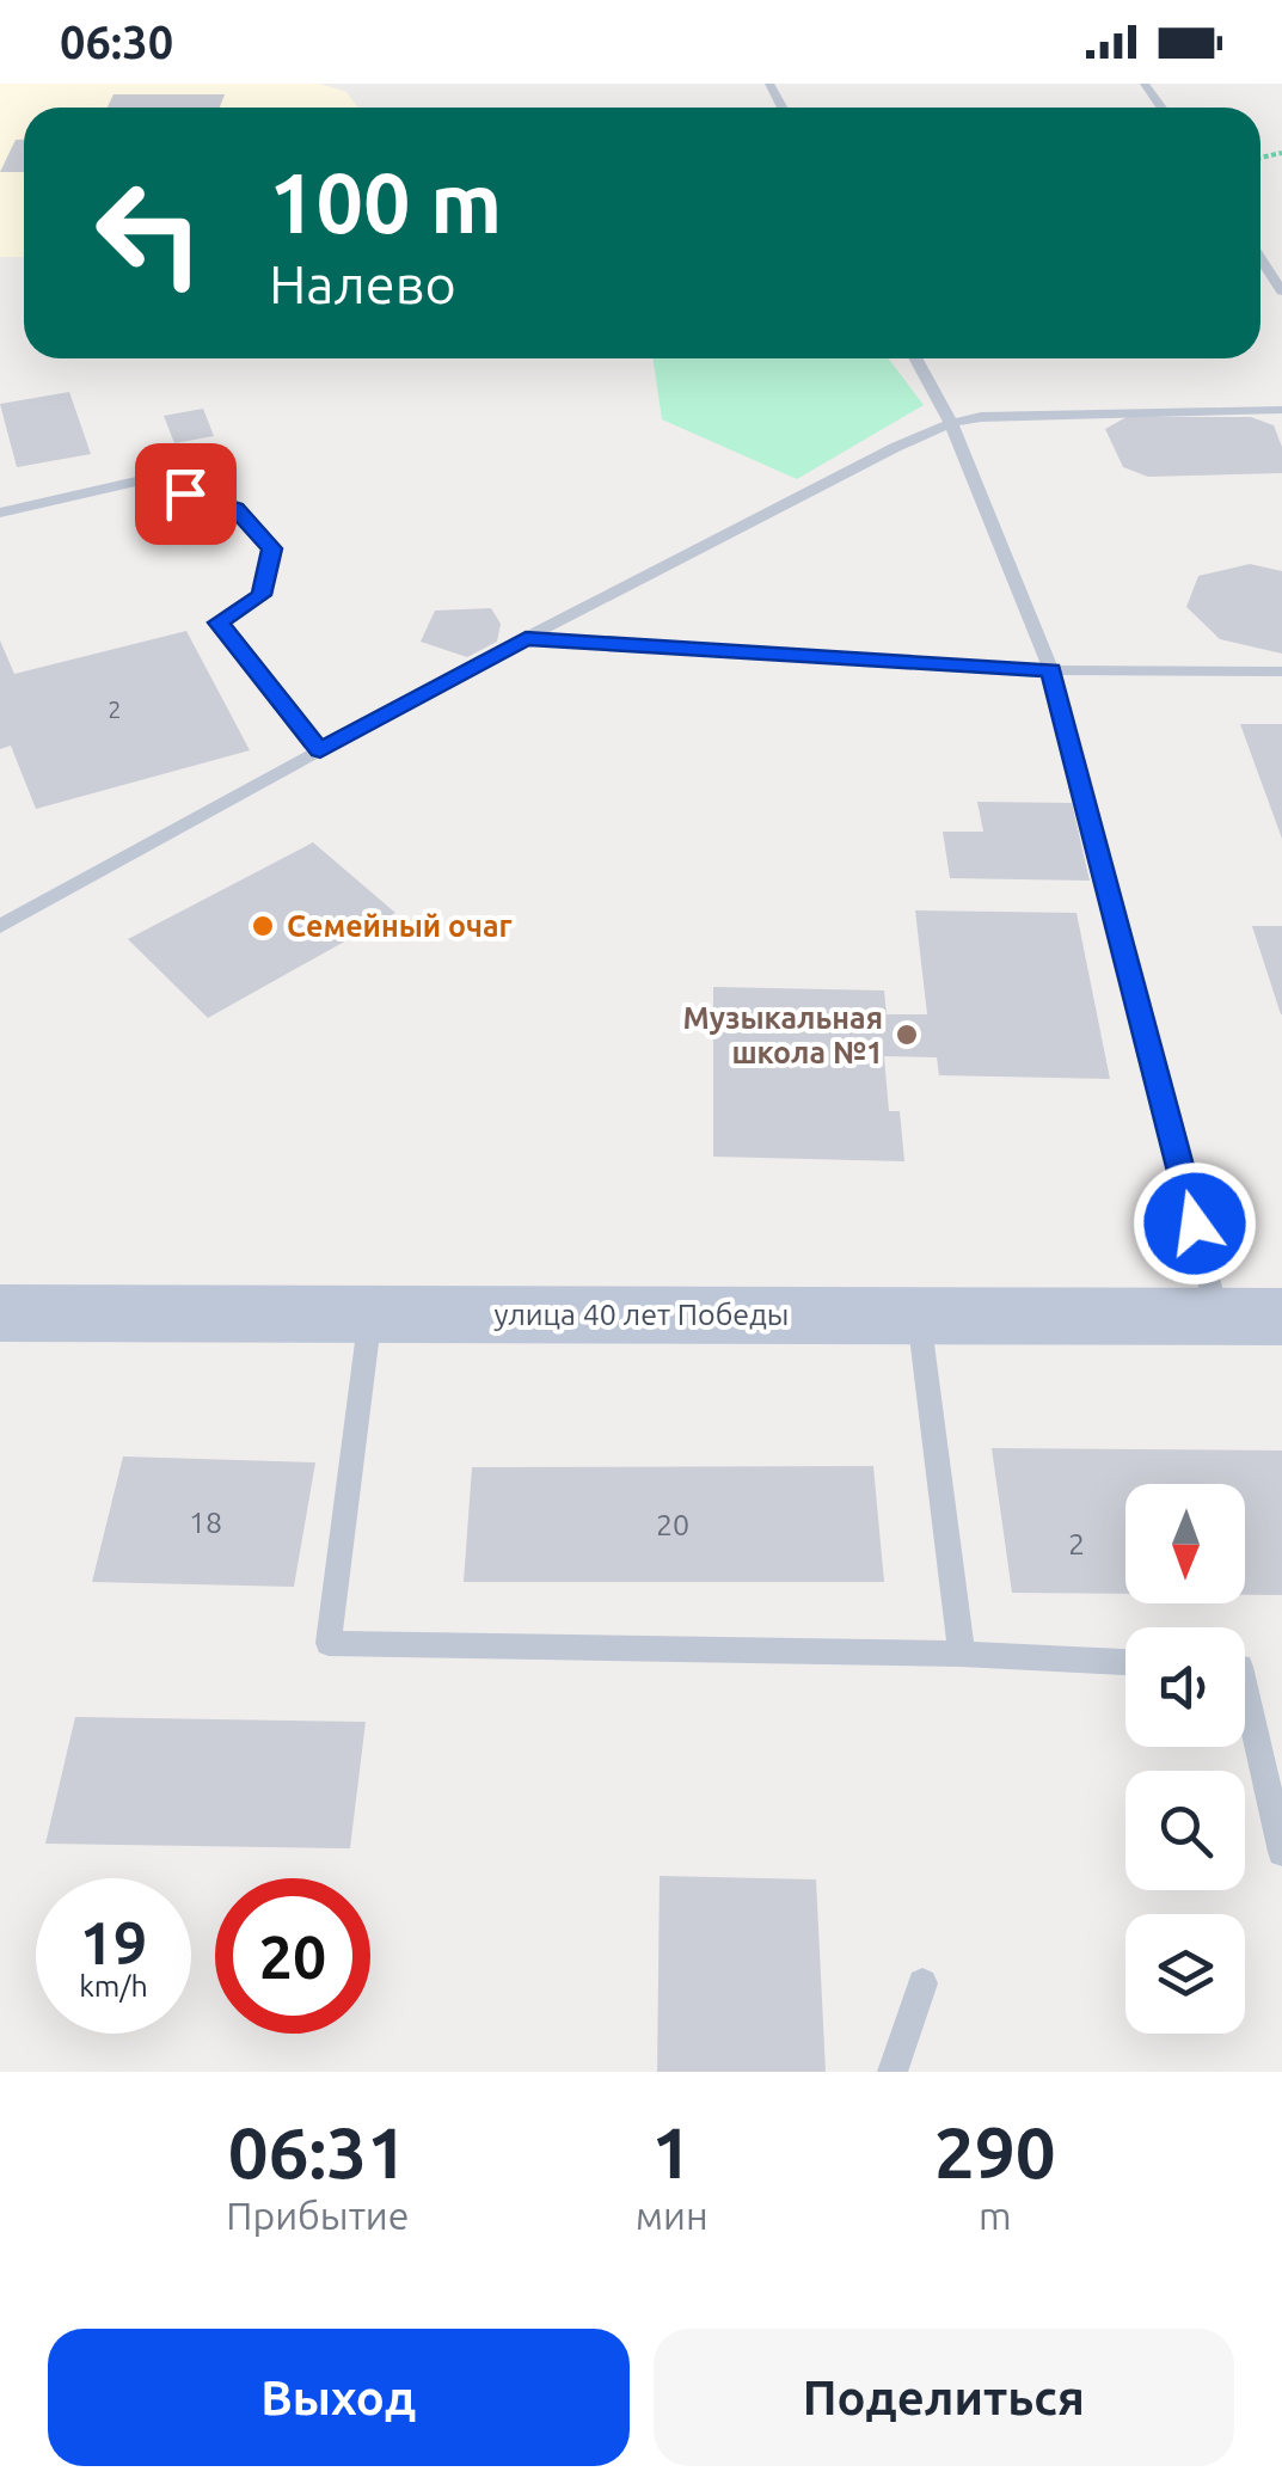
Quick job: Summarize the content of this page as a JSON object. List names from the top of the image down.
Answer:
{
  "streets": {
    "main road": ["улица 40 лет Победы"]
  },
  "places": ["Семейный очаг", "Музыкальная школа №1"],
  "house_numbers": [
    "2",
    "18",
    "20",
    "2"
  ],
  "north": "bottom",
  "page": {
    "status": "06:30",
    "turn": ["100 m", "Налево"],
    "speed": "19 km/h",
    "limit": "20",
    "eta": [
      "06:31",
      "Прибытие",
      "1",
      "мин",
      "290",
      "m"
    ],
    "buttons": ["Выход", "Поделиться"]
  }
}
